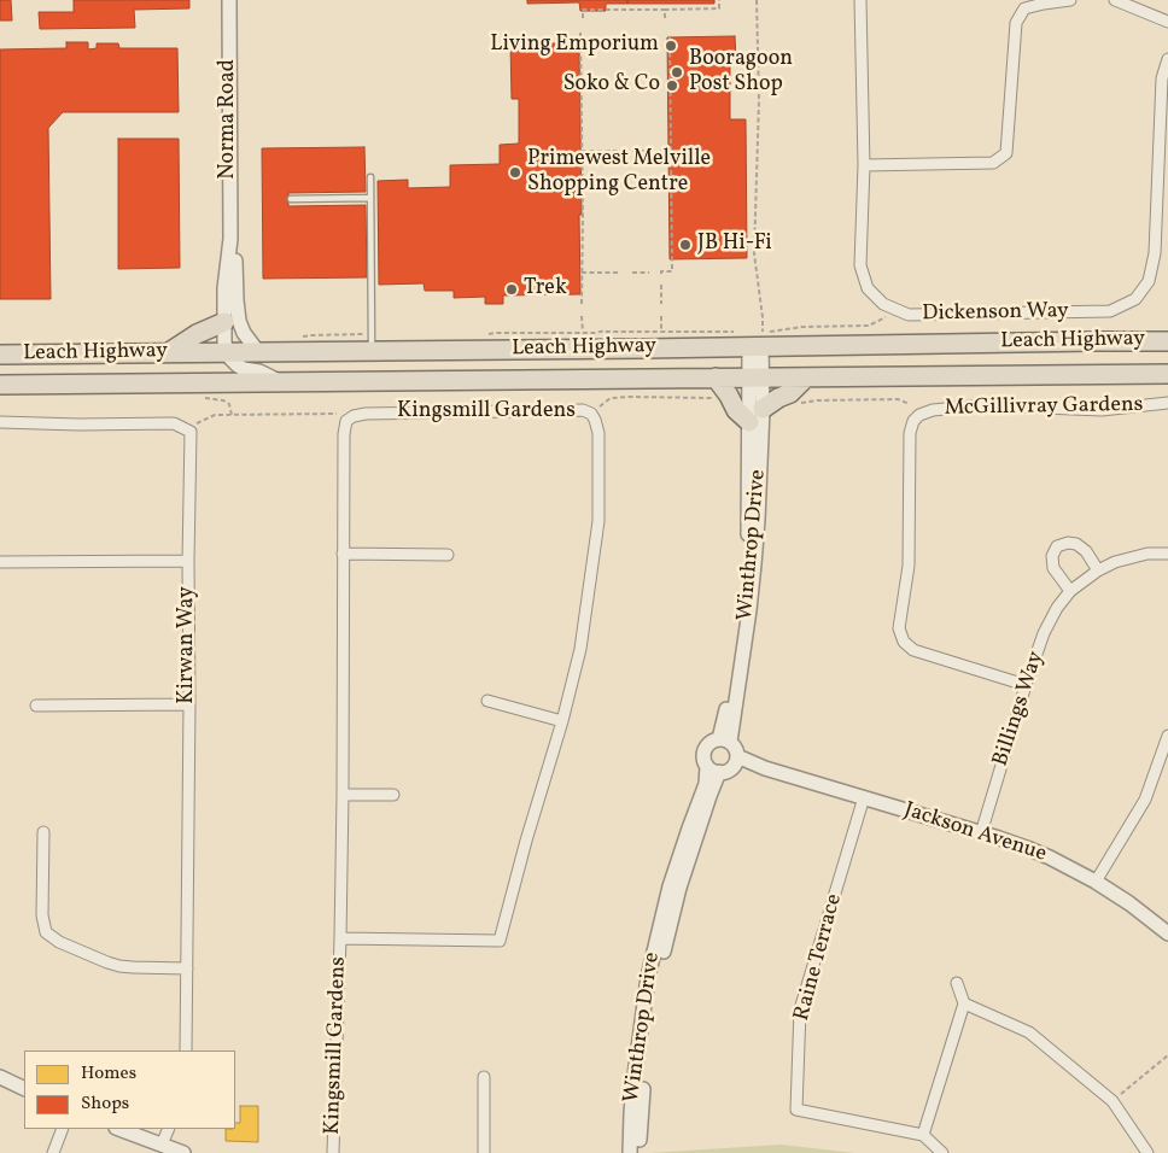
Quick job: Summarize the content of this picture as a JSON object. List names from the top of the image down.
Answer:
{
  "streets": {
    "highway": ["Leach Highway"],
    "street": [
      "Norma Road",
      "Dickenson Way",
      "McGillivray Gardens",
      "Kingsmill Gardens",
      "Winthrop Drive",
      "Kirwan Way",
      "Billings Way",
      "Jackson Avenue",
      "Raine Terrace"
    ]
  },
  "crossings": [
    ["Norma Road", "Leach Highway"],
    ["Leach Highway", "Winthrop Drive"],
    ["McGillivray Gardens", "Billings Way"],
    ["Winthrop Drive", "Jackson Avenue"],
    ["Billings Way", "Jackson Avenue"],
    ["Jackson Avenue", "Raine Terrace"]
  ],
  "places": [
    "Living Emporium",
    "Booragoon Post Shop",
    "Soko & Co",
    "Primewest Melville Shopping Centre",
    "JB Hi-Fi",
    "Trek"
  ],
  "legend": ["Homes", "Shops"]
}
